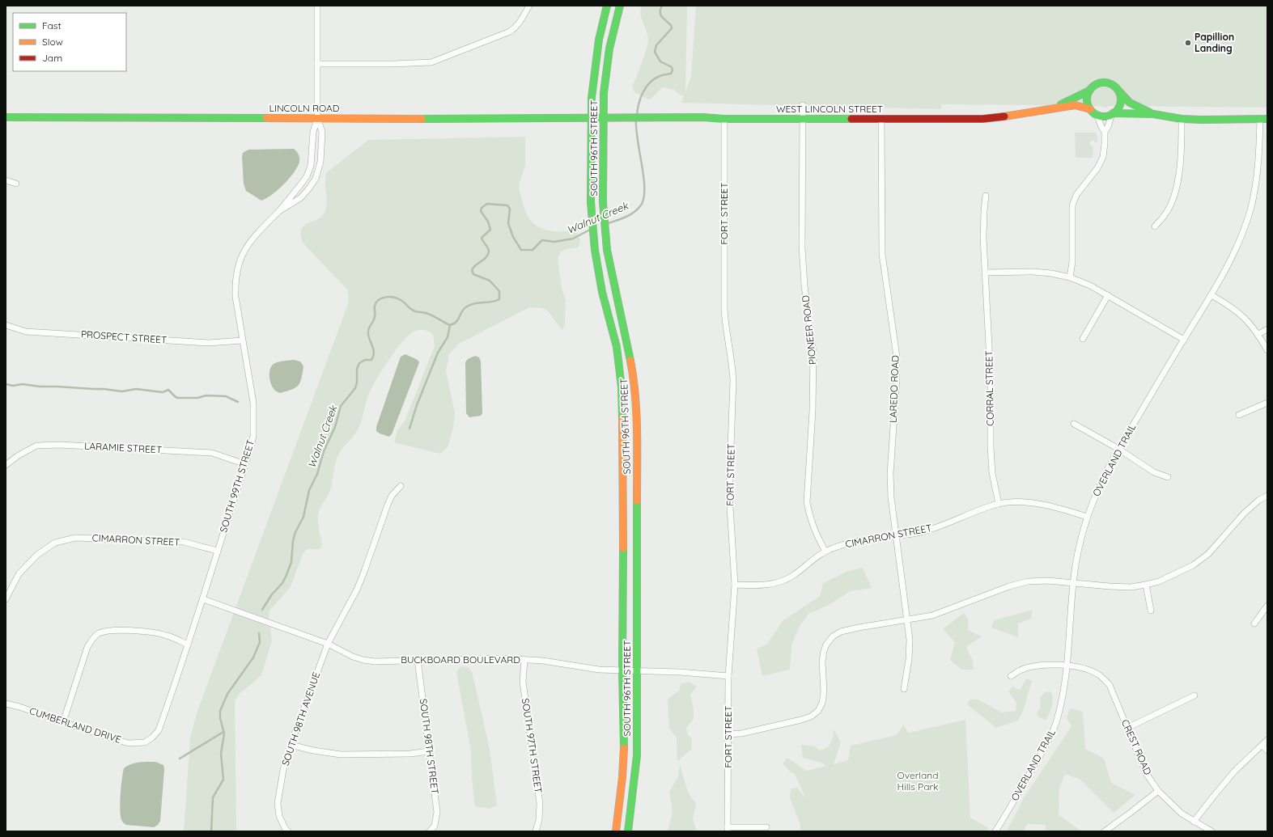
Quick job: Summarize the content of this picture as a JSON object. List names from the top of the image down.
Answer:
{
  "streets": {
    "main road": ["LINCOLN ROAD", "WEST LINCOLN STREET", "SOUTH 96TH STREET"],
    "street": [
      "FORT STREET",
      "PIONEER ROAD",
      "PROSPECT STREET",
      "CORRAL STREET",
      "LAREDO ROAD",
      "LARAMIE STREET",
      "OVERLAND TRAIL",
      "SOUTH 99TH STREET",
      "CIMARRON STREET",
      "BUCKBOARD BOULEVARD",
      "SOUTH 98TH AVENUE",
      "CUMBERLAND DRIVE",
      "SOUTH 97TH STREET",
      "SOUTH 98TH STREET",
      "CREST ROAD"
    ]
  },
  "crossings": [
    ["LINCOLN ROAD", "WEST LINCOLN STREET"],
    ["LINCOLN ROAD", "SOUTH 96TH STREET"],
    ["LINCOLN ROAD", "SOUTH 99TH STREET"],
    ["WEST LINCOLN STREET", "SOUTH 96TH STREET"],
    ["WEST LINCOLN STREET", "FORT STREET"],
    ["WEST LINCOLN STREET", "PIONEER ROAD"],
    ["WEST LINCOLN STREET", "LAREDO ROAD"],
    ["SOUTH 96TH STREET", "BUCKBOARD BOULEVARD"],
    ["FORT STREET", "CIMARRON STREET"],
    ["FORT STREET", "BUCKBOARD BOULEVARD"],
    ["PIONEER ROAD", "CIMARRON STREET"],
    ["PROSPECT STREET", "SOUTH 99TH STREET"],
    ["CORRAL STREET", "CIMARRON STREET"],
    ["LAREDO ROAD", "CIMARRON STREET"],
    ["LARAMIE STREET", "SOUTH 99TH STREET"],
    ["OVERLAND TRAIL", "CIMARRON STREET"],
    ["OVERLAND TRAIL", "CREST ROAD"],
    ["SOUTH 99TH STREET", "CIMARRON STREET"],
    ["SOUTH 99TH STREET", "BUCKBOARD BOULEVARD"],
    ["SOUTH 99TH STREET", "CUMBERLAND DRIVE"],
    ["BUCKBOARD BOULEVARD", "SOUTH 98TH AVENUE"],
    ["BUCKBOARD BOULEVARD", "SOUTH 97TH STREET"],
    ["BUCKBOARD BOULEVARD", "SOUTH 98TH STREET"]
  ],
  "water": ["Walnut Creek"],
  "parks": ["Overland Hills Park"],
  "places": ["Papillion Landing"],
  "legend": ["Fast", "Slow", "Jam"]
}
